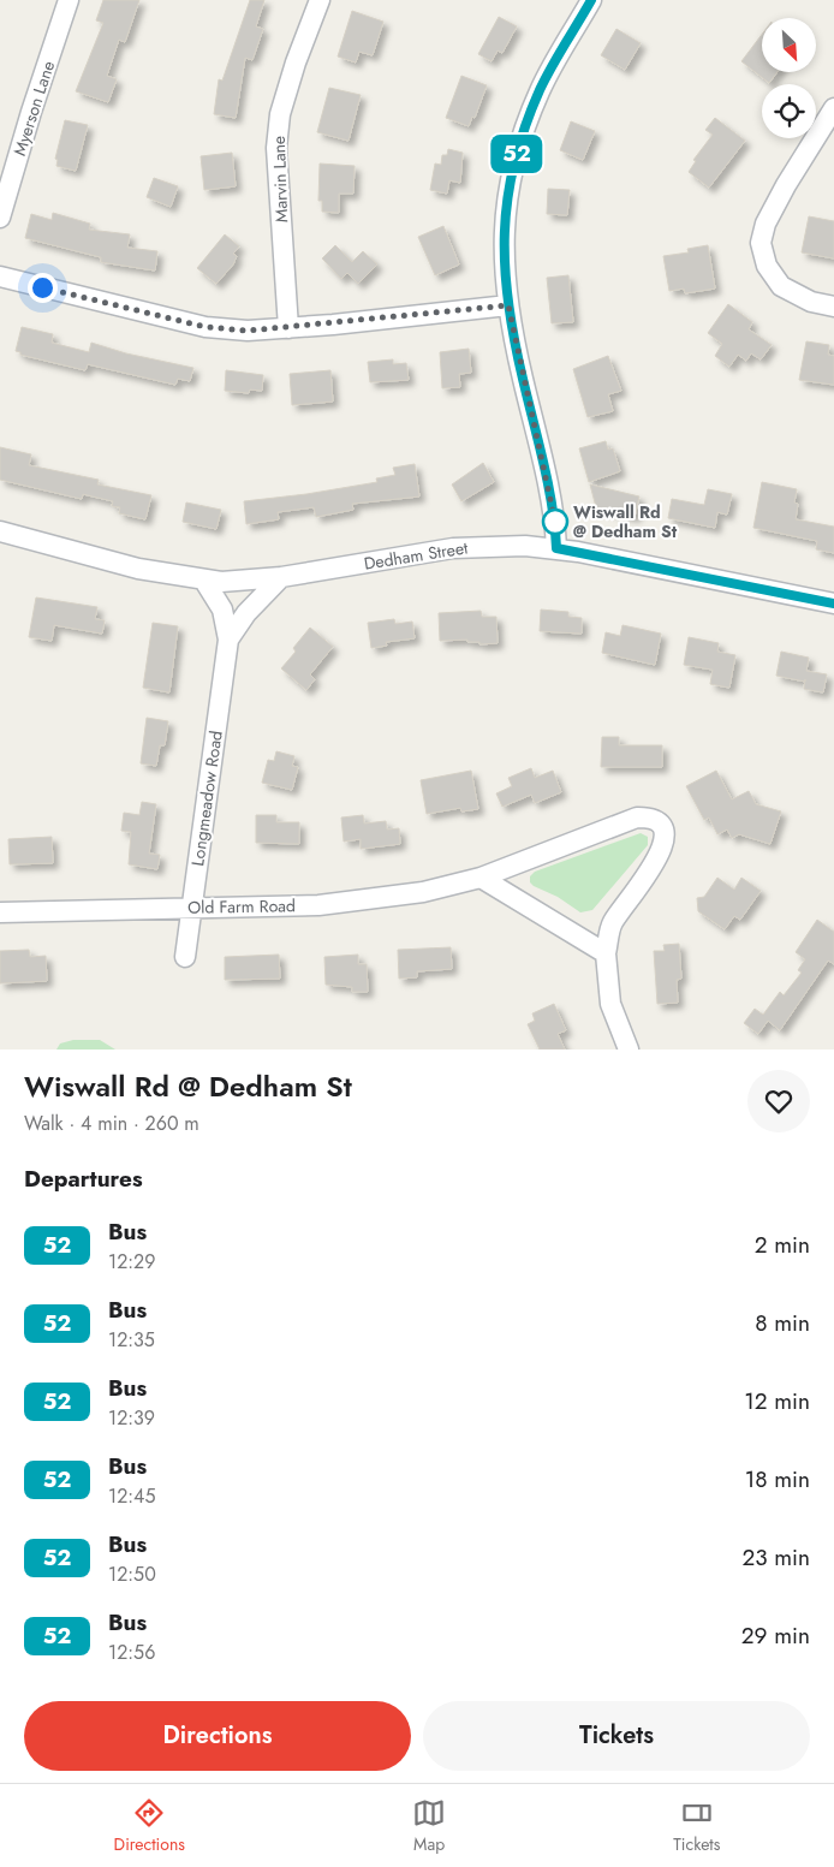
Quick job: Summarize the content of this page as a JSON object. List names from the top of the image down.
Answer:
{
  "streets": {
    "street": [
      "Myerson Lane",
      "Marvin Lane",
      "Dedham Street",
      "Longmeadow Road",
      "Old Farm Road"
    ]
  },
  "crossings": [
    ["Dedham Street", "Longmeadow Road"],
    ["Longmeadow Road", "Old Farm Road"]
  ],
  "places": ["Wiswall Rd @ Dedham St"],
  "lines": ["bus line 52"],
  "north": "bottom right",
  "page": {
    "on_map": "52",
    "heading": [
      ["Wiswall Rd @ Dedham St", "Walk · 4 min · 260 m"],
      "Departures"
    ],
    "list": [
      {
        "mark": "52",
        "name": "Bus",
        "note": "12:29",
        "value": "2 min"
      },
      {
        "mark": "52",
        "name": "Bus",
        "note": "12:35",
        "value": "8 min"
      },
      {
        "mark": "52",
        "name": "Bus",
        "note": "12:39",
        "value": "12 min"
      },
      {
        "mark": "52",
        "name": "Bus",
        "note": "12:45",
        "value": "18 min"
      },
      {
        "mark": "52",
        "name": "Bus",
        "note": "12:50",
        "value": "23 min"
      },
      {
        "mark": "52",
        "name": "Bus",
        "note": "12:56",
        "value": "29 min"
      }
    ],
    "buttons": ["Directions", "Tickets"],
    "tabs": ["Directions", "Map", "Tickets"]
  }
}
